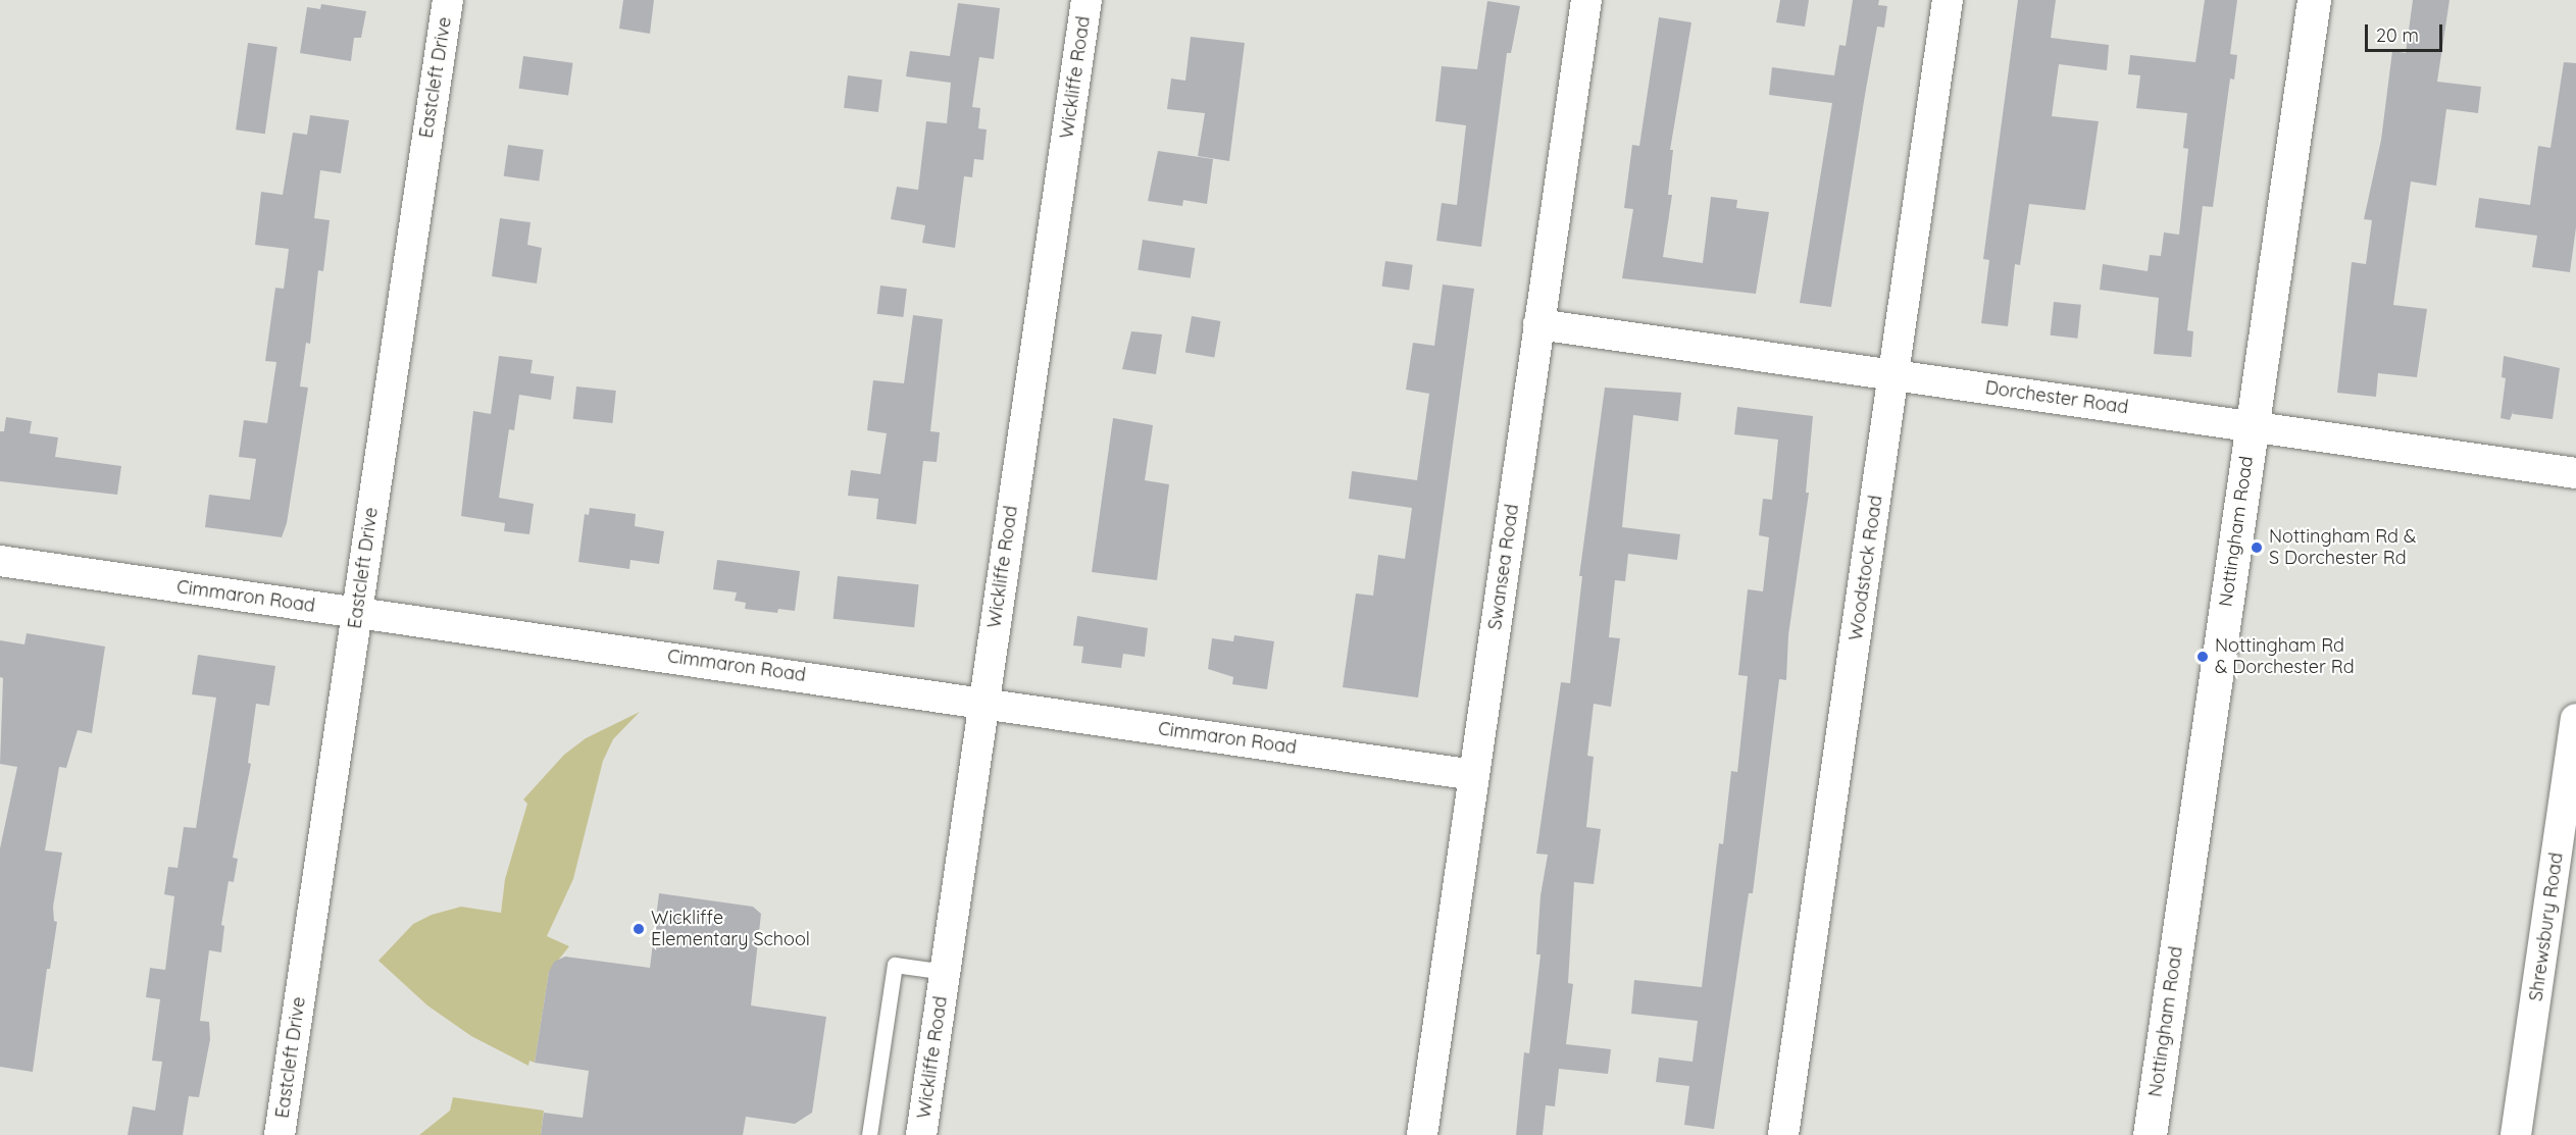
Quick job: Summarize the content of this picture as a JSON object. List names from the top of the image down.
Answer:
{
  "streets": {
    "street": [
      "Eastcleft Drive",
      "Wickliffe Road",
      "Dorchester Road",
      "Nottingham Road",
      "Swansea Road",
      "Woodstock Road",
      "Cimmaron Road",
      "Shrewsbury Road"
    ]
  },
  "crossings": [
    ["Eastcleft Drive", "Cimmaron Road"],
    ["Wickliffe Road", "Cimmaron Road"],
    ["Dorchester Road", "Nottingham Road"],
    ["Dorchester Road", "Swansea Road"],
    ["Dorchester Road", "Woodstock Road"],
    ["Swansea Road", "Cimmaron Road"]
  ],
  "places": ["Nottingham Rd & S Dorchester Rd", "Nottingham Rd & Dorchester Rd", "Wickliffe Elementary School"],
  "scale_bar": "20 m"
}
